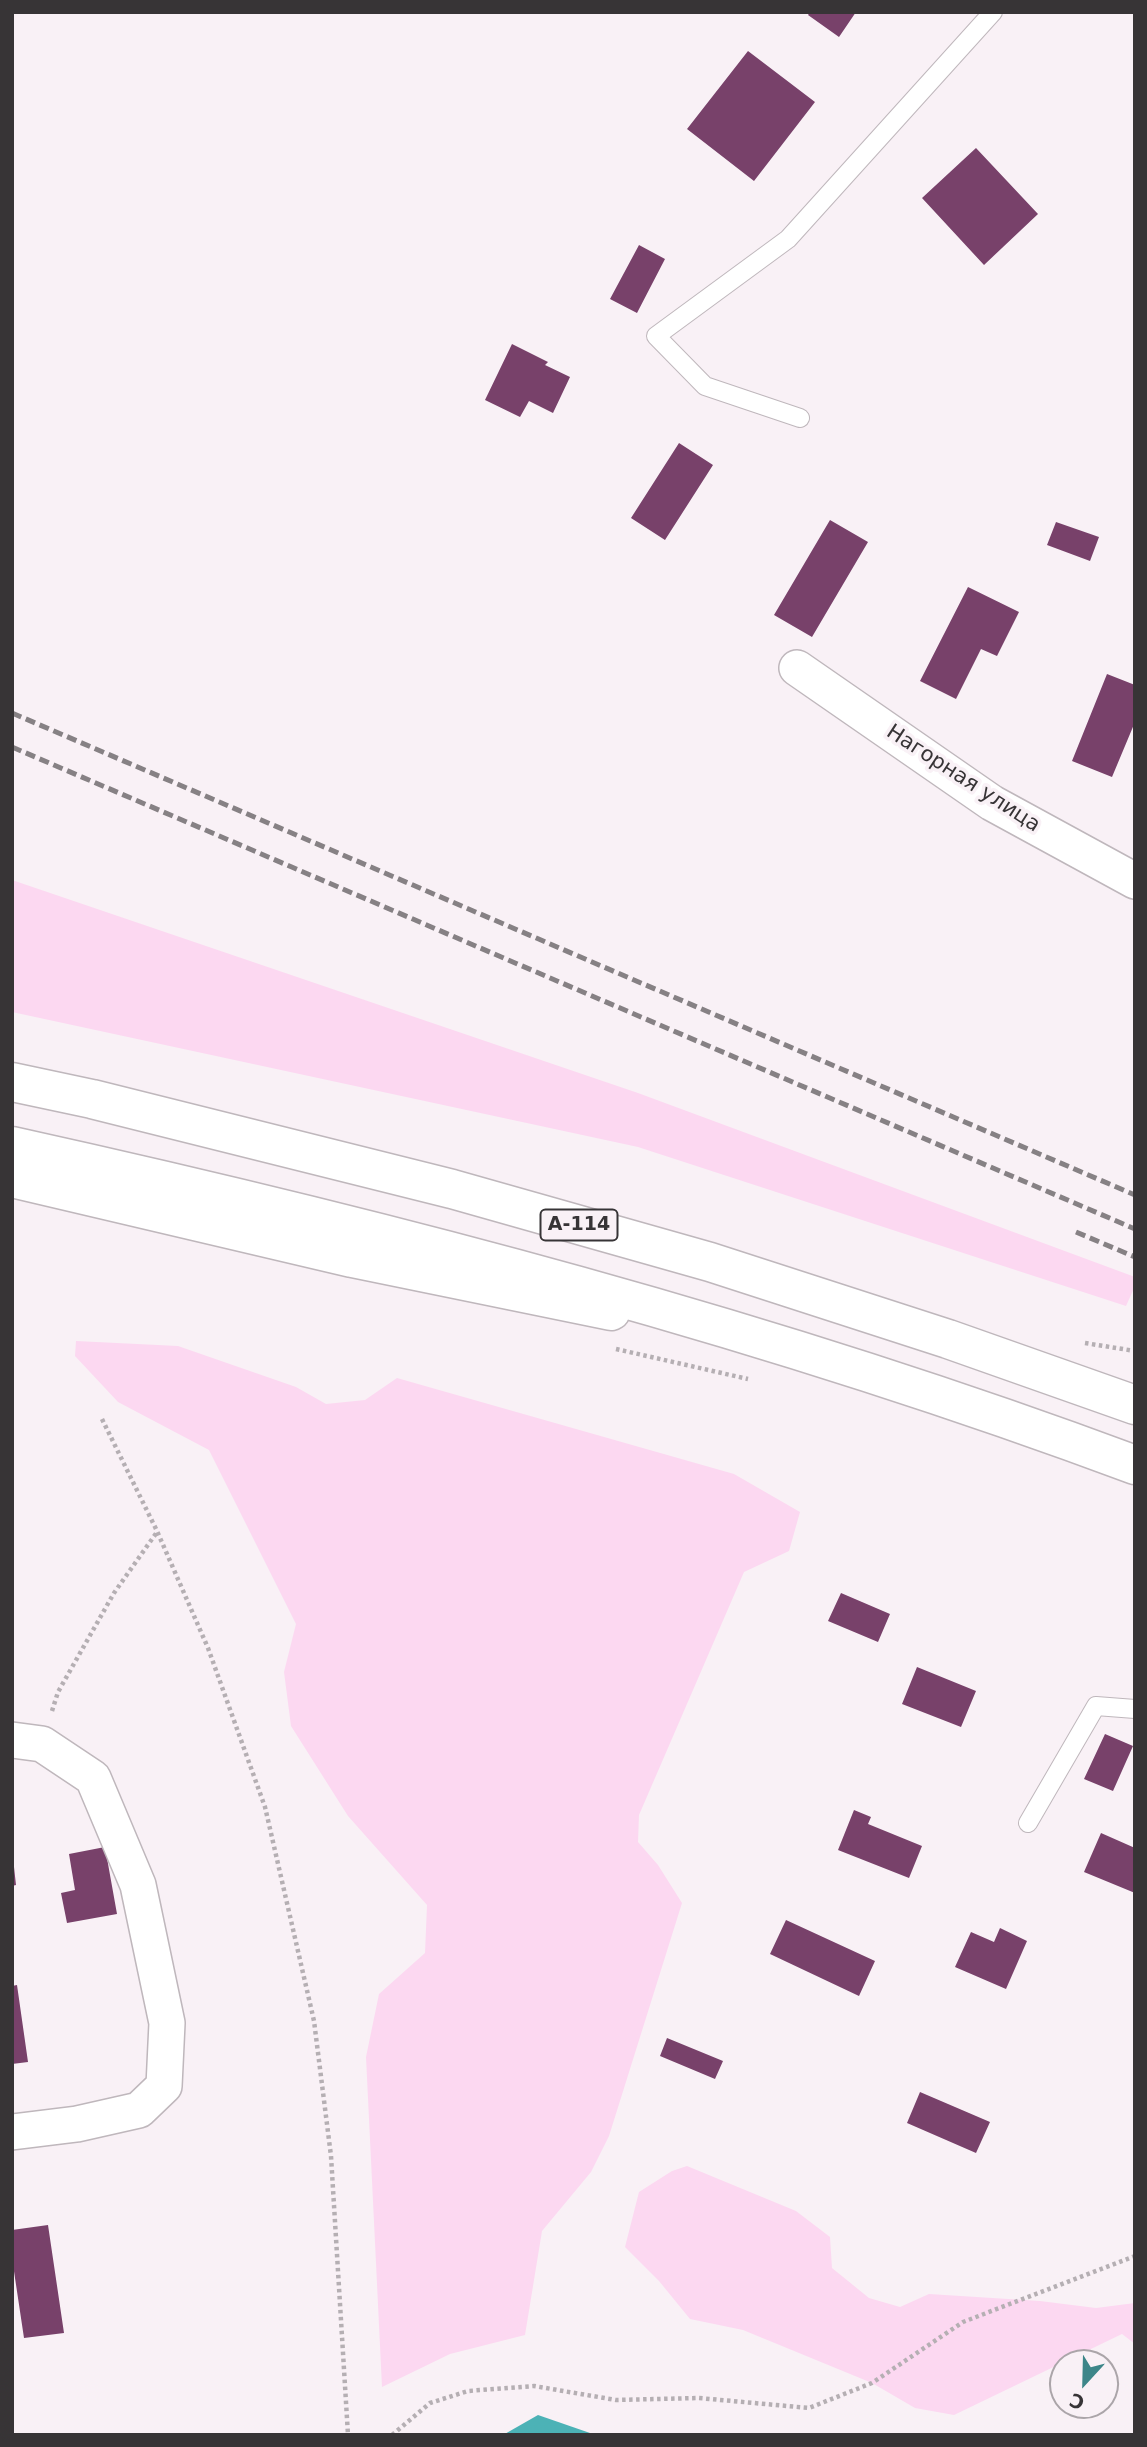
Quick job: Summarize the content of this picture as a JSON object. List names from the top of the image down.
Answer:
{
  "streets": {
    "main road": ["А-114"],
    "street": ["Нагорная улица"]
  },
  "north": "bottom"
}
